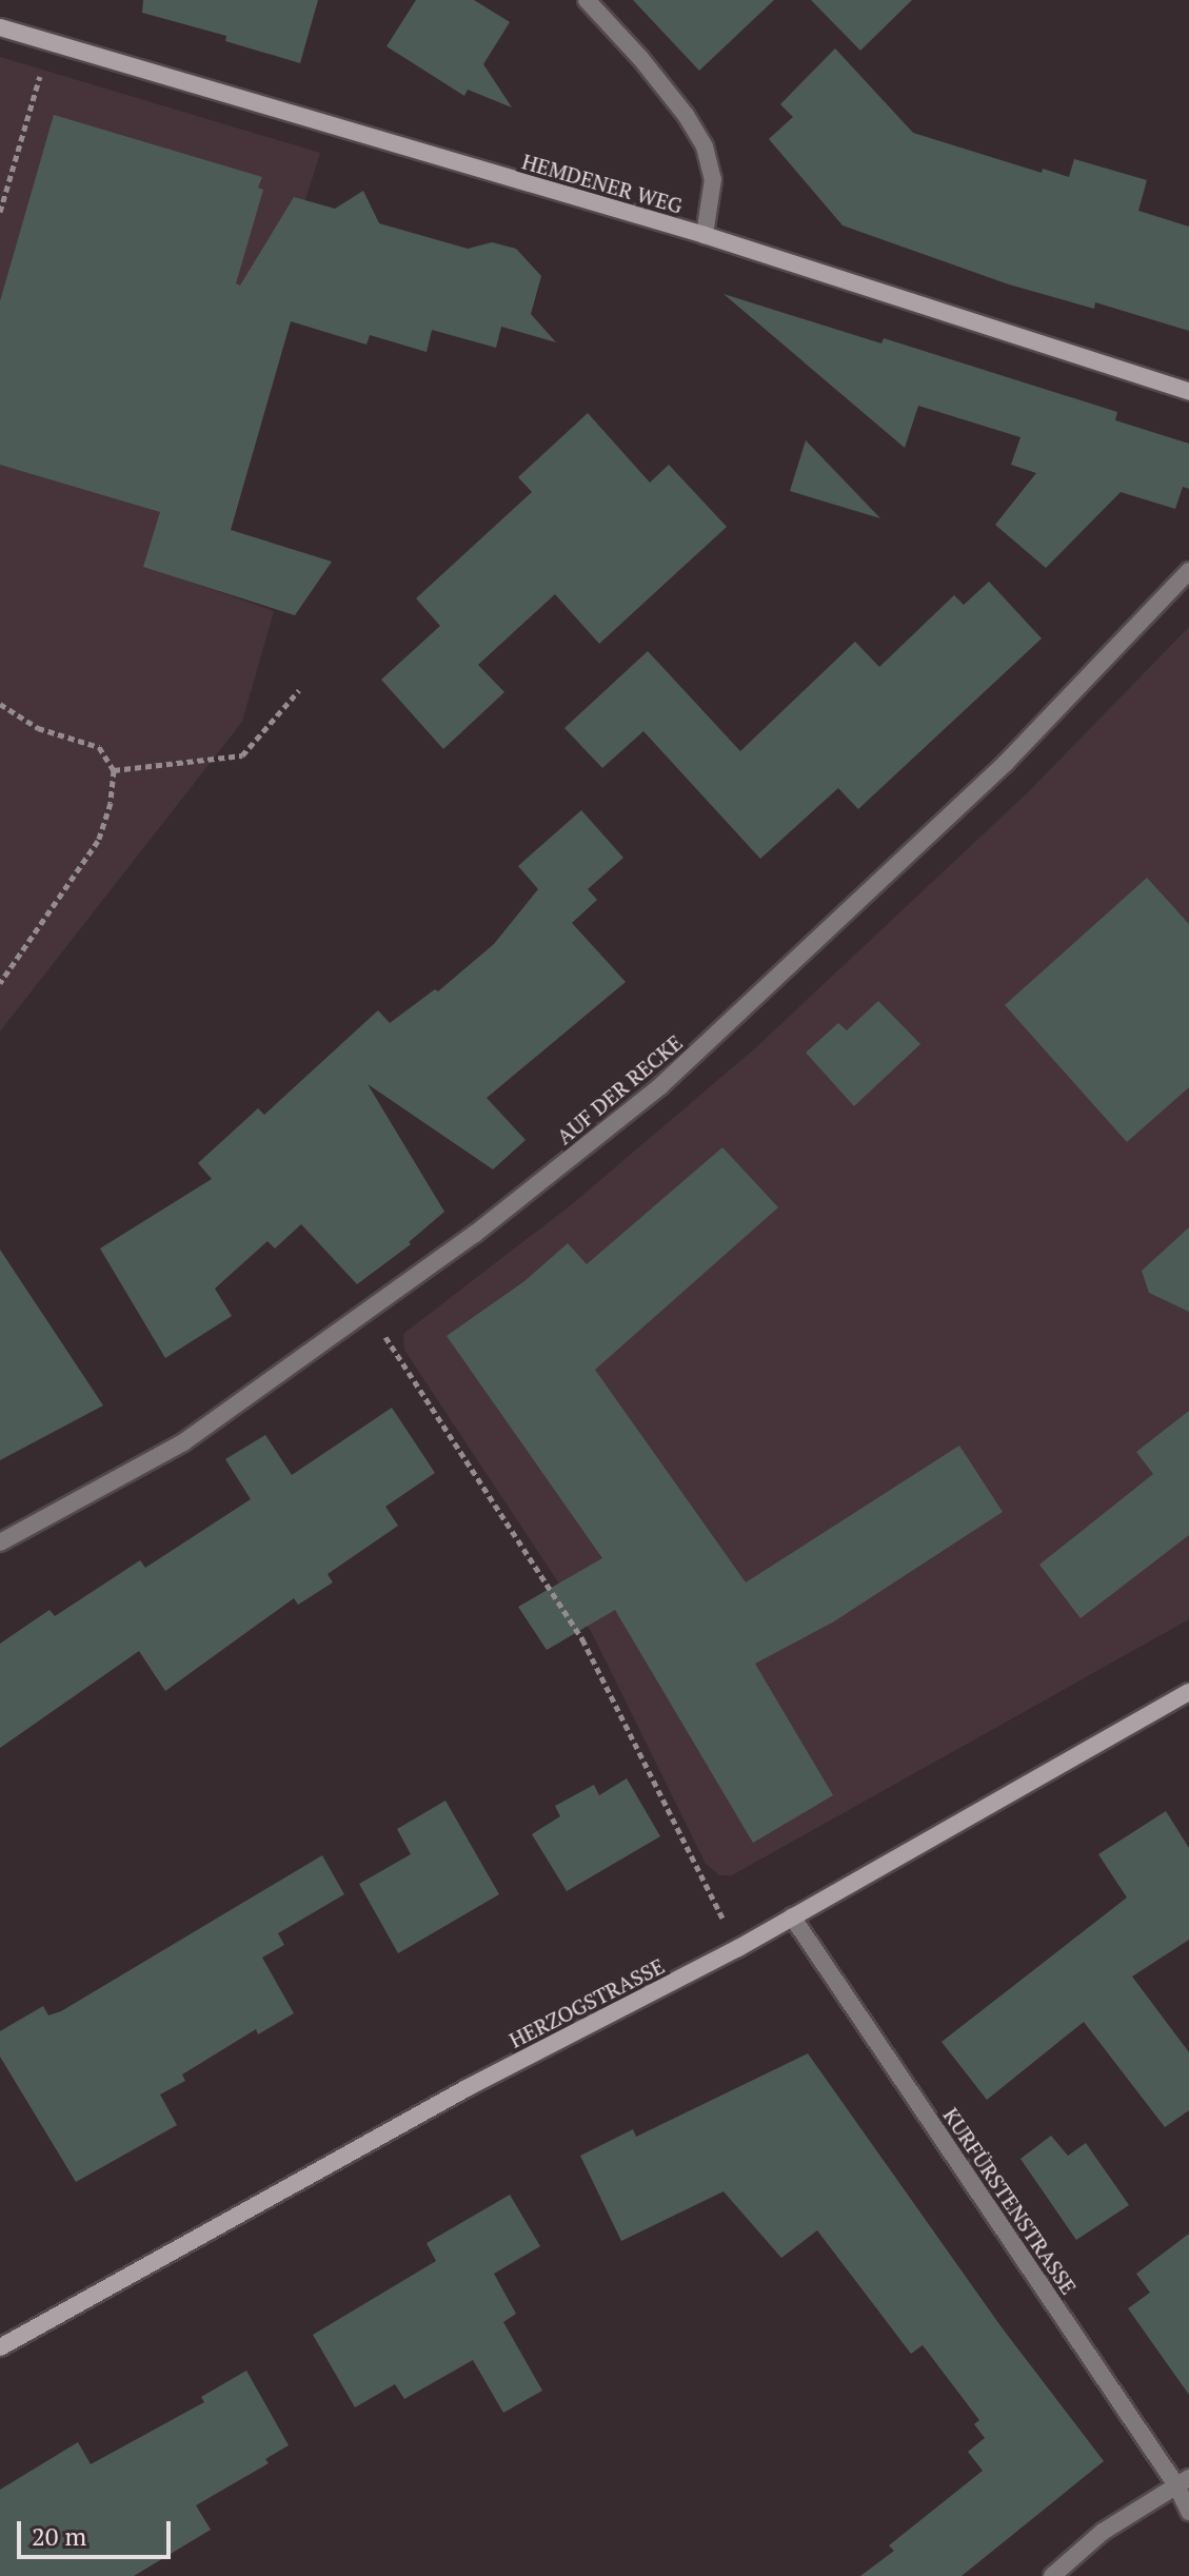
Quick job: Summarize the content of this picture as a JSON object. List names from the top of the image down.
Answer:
{
  "streets": {
    "street": [
      "HEMDENER WEG",
      "AUF DER RECKE",
      "HERZOGSTRASSE",
      "KURFÜRSTENSTRASSE"
    ]
  },
  "crossings": [
    ["HERZOGSTRASSE", "KURFÜRSTENSTRASSE"]
  ],
  "scale_bar": "20 m"
}
